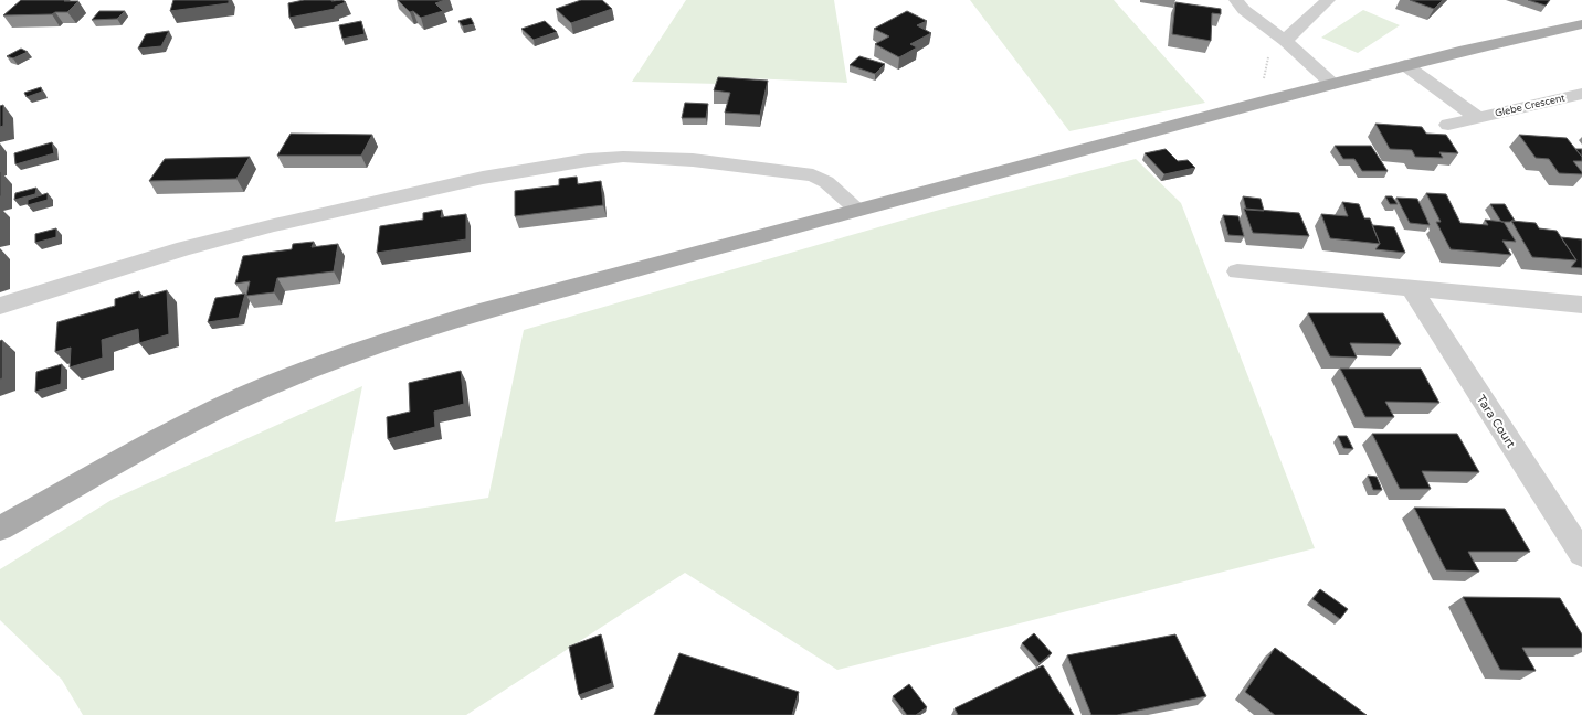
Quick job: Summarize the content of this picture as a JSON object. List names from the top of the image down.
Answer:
{
  "streets": {
    "street": ["Glebe Crescent", "Tara Court"]
  }
}
